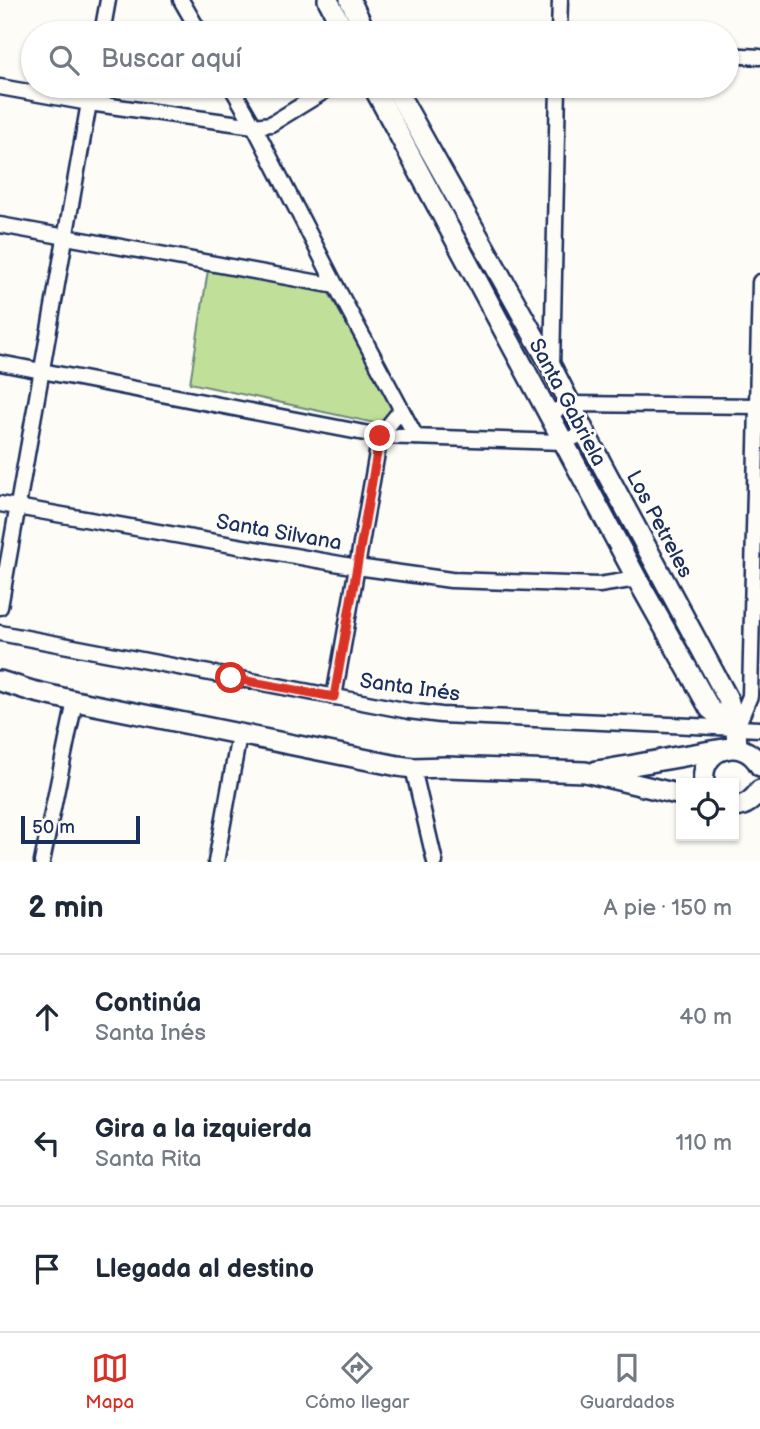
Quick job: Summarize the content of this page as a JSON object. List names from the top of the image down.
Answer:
{
  "streets": {
    "street": [
      "Santa Gabriela",
      "Los Petreles",
      "Santa Silvana",
      "Santa Inés"
    ]
  },
  "crossings": [
    ["Santa Gabriela", "Los Petreles"],
    ["Santa Gabriela", "Santa Silvana"],
    ["Santa Gabriela", "Santa Inés"],
    ["Los Petreles", "Santa Inés"]
  ],
  "scale_bar": "50 m",
  "page": {
    "search": "Buscar aquí",
    "scale": "50 m",
    "heading": ["2 min", "A pie · 150 m"],
    "list": [
      ["Continúa", "Santa Inés", "40 m"],
      ["Gira a la izquierda", "Santa Rita", "110 m"],
      "Llegada al destino"
    ],
    "nav": ["Mapa", "Cómo llegar", "Guardados"]
  }
}
